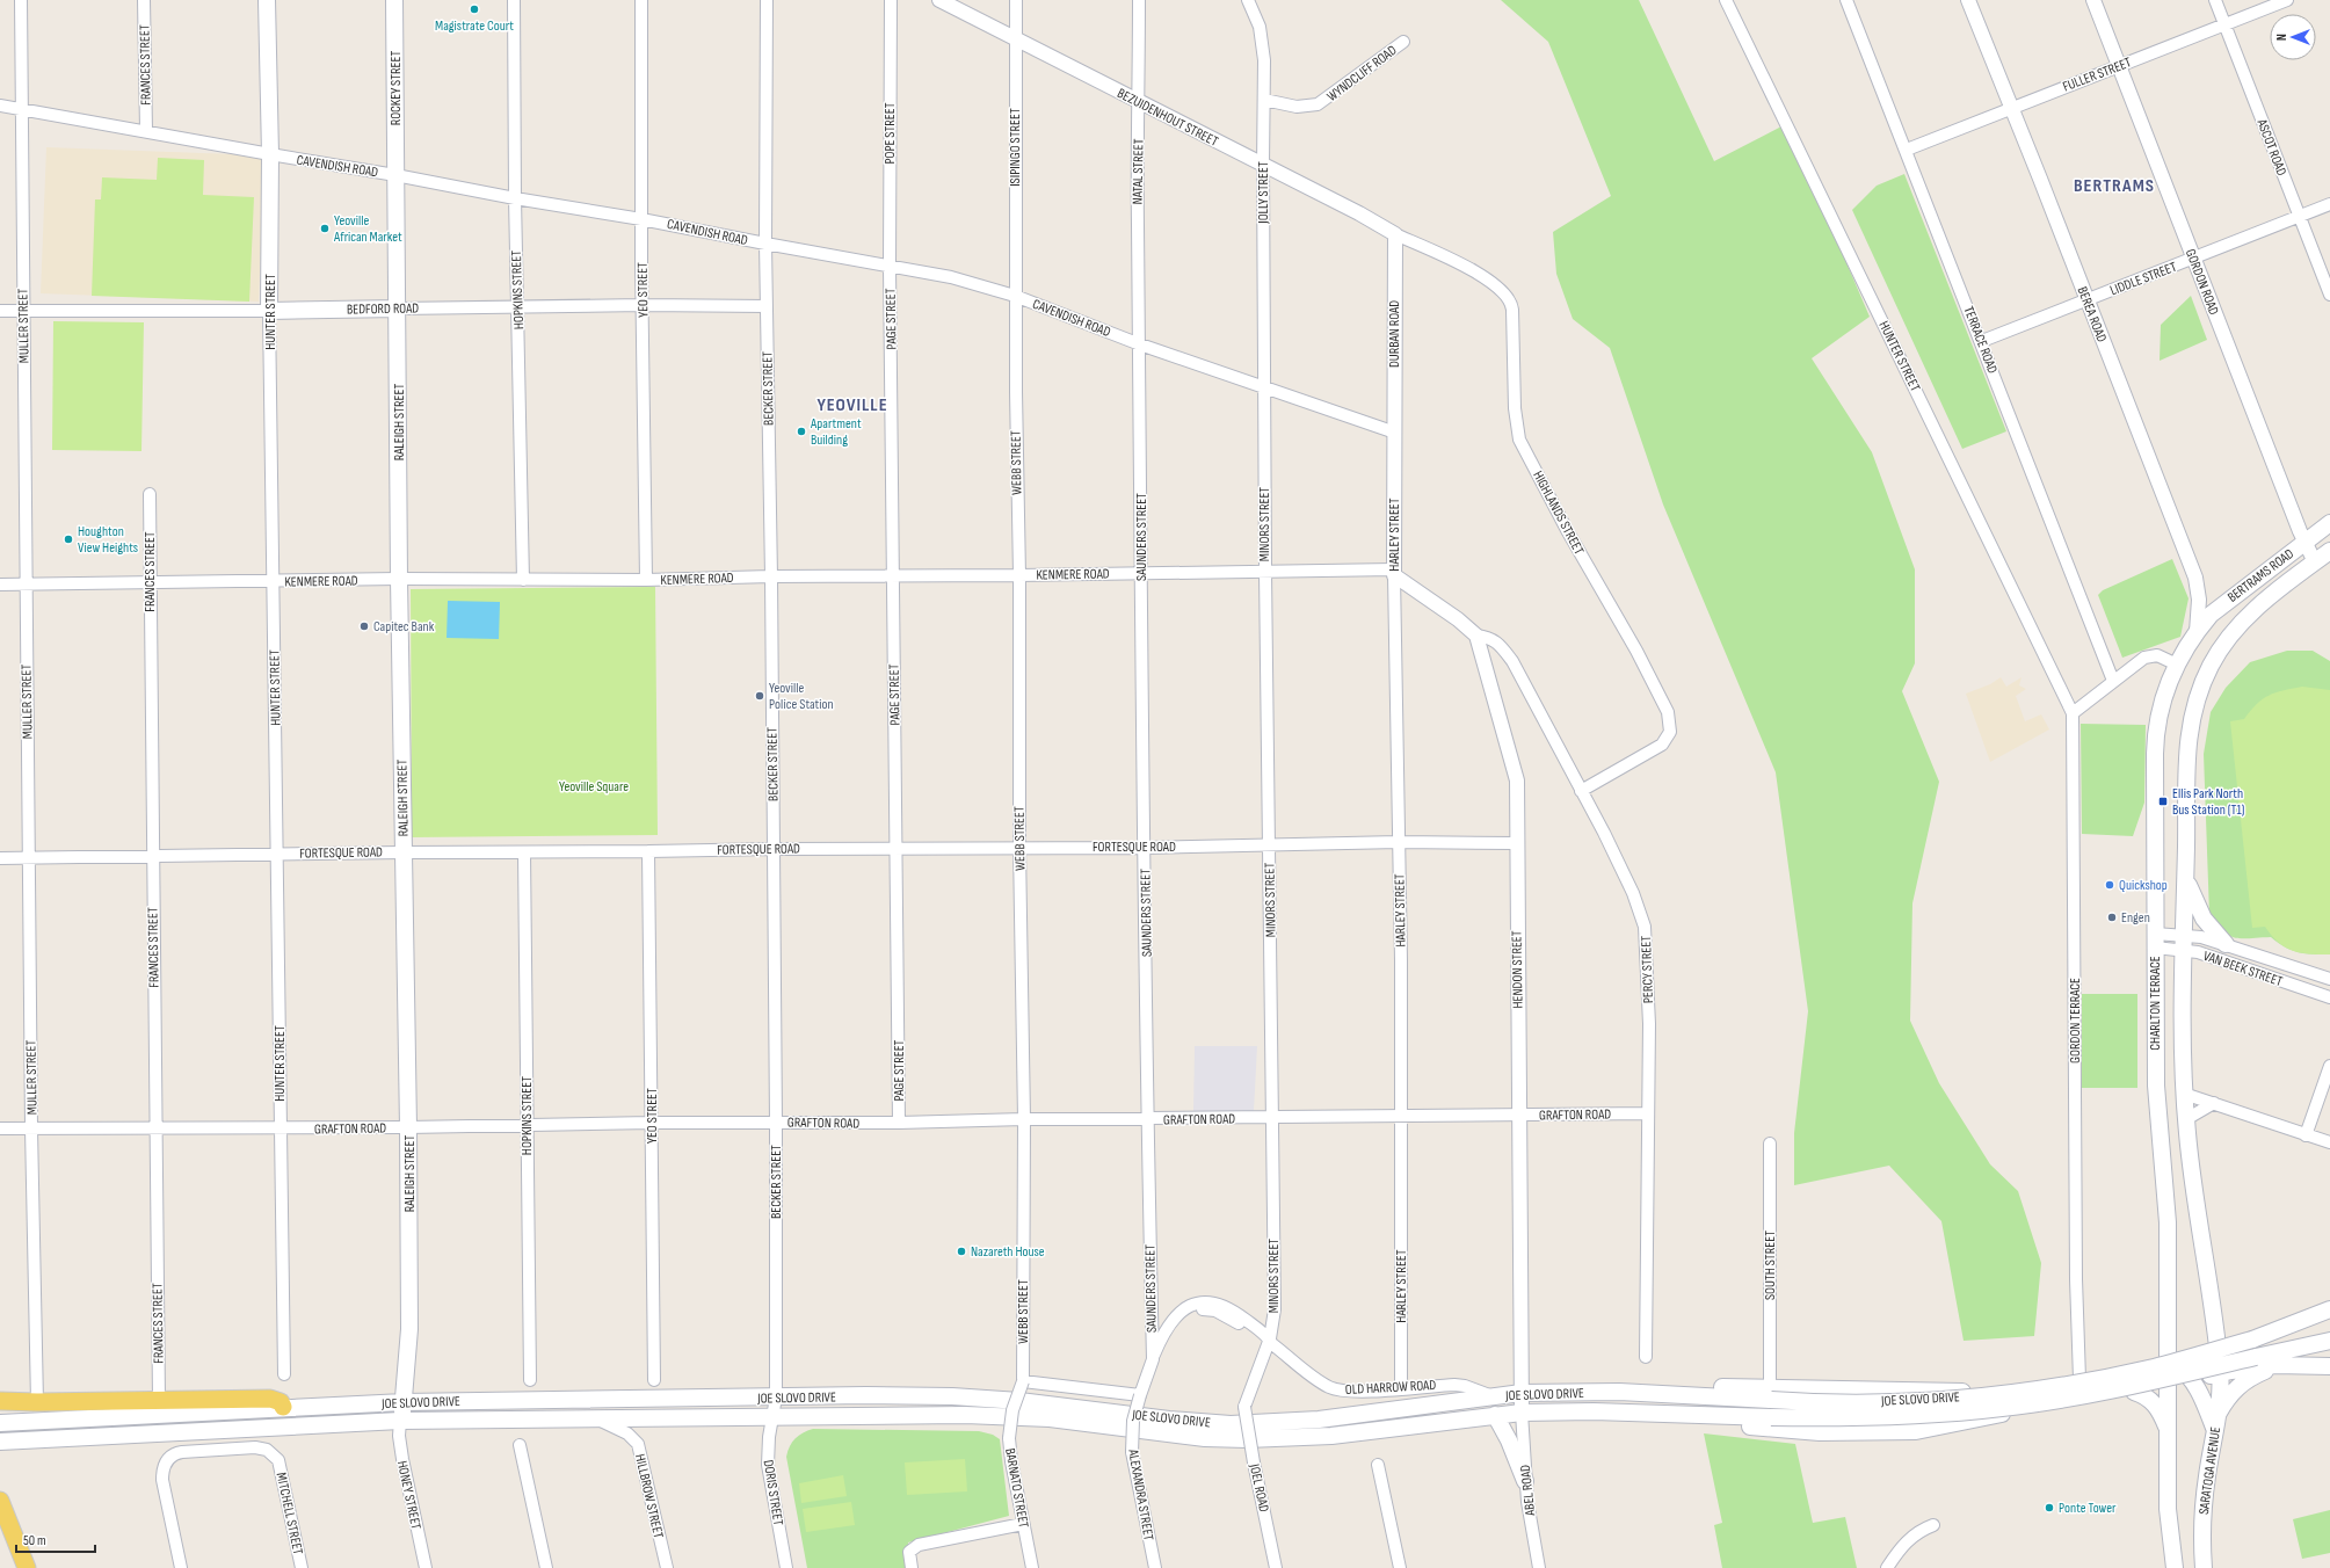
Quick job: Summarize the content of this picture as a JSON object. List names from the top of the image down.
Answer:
{
  "streets": {
    "main road": [
      "ROCKEY STREET",
      "BEDFORD ROAD",
      "HUNTER STREET",
      "RALEIGH STREET",
      "BERTRAMS ROAD",
      "CHARLTON TERRACE",
      "JOE SLOVO DRIVE",
      "SARATOGA AVENUE"
    ],
    "street": [
      "FRANCES STREET",
      "WYNDCLIFF ROAD",
      "FULLER STREET",
      "BEZUIDENHOUT STREET",
      "POPE STREET",
      "ISIPINGO STREET",
      "ASCOT ROAD",
      "CAVENDISH ROAD",
      "NATAL STREET",
      "JOLLY STREET",
      "LIDDLE STREET",
      "GORDON ROAD",
      "HOPKINS STREET",
      "YEO STREET",
      "BEREA ROAD",
      "PAGE STREET",
      "MULLER STREET",
      "DURBAN ROAD",
      "TERRACE ROAD",
      "BECKER STREET",
      "WEBB STREET",
      "HIGHLANDS STREET",
      "MINORS STREET",
      "HARLEY STREET",
      "SAUNDERS STREET",
      "KENMERE ROAD",
      "FORTESQUE ROAD",
      "VAN BEEK STREET",
      "HENDON STREET",
      "PERCY STREET",
      "GORDON TERRACE",
      "GRAFTON ROAD",
      "SOUTH STREET",
      "OLD HARROW ROAD",
      "BARNATO STREET",
      "JOEL ROAD",
      "ABEL ROAD",
      "DORIS STREET",
      "HONEY STREET",
      "ALEXANDRA STREET",
      "HILLBROW STREET",
      "MITCHELL STREET"
    ]
  },
  "crossings": [
    ["FRANCES STREET", "CAVENDISH ROAD"],
    ["FRANCES STREET", "KENMERE ROAD"],
    ["FRANCES STREET", "FORTESQUE ROAD"],
    ["FRANCES STREET", "GRAFTON ROAD"],
    ["WYNDCLIFF ROAD", "JOLLY STREET"],
    ["FULLER STREET", "ASCOT ROAD"],
    ["FULLER STREET", "GORDON ROAD"],
    ["FULLER STREET", "BEREA ROAD"],
    ["FULLER STREET", "TERRACE ROAD"],
    ["ROCKEY STREET", "CAVENDISH ROAD"],
    ["ROCKEY STREET", "RALEIGH STREET"],
    ["BEZUIDENHOUT STREET", "ISIPINGO STREET"],
    ["BEZUIDENHOUT STREET", "NATAL STREET"],
    ["BEZUIDENHOUT STREET", "JOLLY STREET"],
    ["BEZUIDENHOUT STREET", "DURBAN ROAD"],
    ["BEZUIDENHOUT STREET", "HIGHLANDS STREET"],
    ["POPE STREET", "CAVENDISH ROAD"],
    ["POPE STREET", "PAGE STREET"],
    ["ISIPINGO STREET", "CAVENDISH ROAD"],
    ["ISIPINGO STREET", "WEBB STREET"],
    ["ASCOT ROAD", "LIDDLE STREET"],
    ["CAVENDISH ROAD", "NATAL STREET"],
    ["CAVENDISH ROAD", "JOLLY STREET"],
    ["CAVENDISH ROAD", "HOPKINS STREET"],
    ["CAVENDISH ROAD", "YEO STREET"],
    ["CAVENDISH ROAD", "HUNTER STREET"],
    ["CAVENDISH ROAD", "PAGE STREET"],
    ["CAVENDISH ROAD", "MULLER STREET"],
    ["CAVENDISH ROAD", "DURBAN ROAD"],
    ["CAVENDISH ROAD", "BECKER STREET"],
    ["CAVENDISH ROAD", "RALEIGH STREET"],
    ["CAVENDISH ROAD", "WEBB STREET"],
    ["CAVENDISH ROAD", "MINORS STREET"],
    ["CAVENDISH ROAD", "HARLEY STREET"],
    ["CAVENDISH ROAD", "SAUNDERS STREET"],
    ["NATAL STREET", "SAUNDERS STREET"],
    ["JOLLY STREET", "MINORS STREET"],
    ["LIDDLE STREET", "GORDON ROAD"],
    ["LIDDLE STREET", "BEREA ROAD"],
    ["LIDDLE STREET", "TERRACE ROAD"],
    ["GORDON ROAD", "BERTRAMS ROAD"],
    ["HOPKINS STREET", "BEDFORD ROAD"],
    ["HOPKINS STREET", "KENMERE ROAD"],
    ["HOPKINS STREET", "FORTESQUE ROAD"],
    ["HOPKINS STREET", "GRAFTON ROAD"],
    ["YEO STREET", "BEDFORD ROAD"],
    ["YEO STREET", "KENMERE ROAD"],
    ["YEO STREET", "FORTESQUE ROAD"],
    ["YEO STREET", "GRAFTON ROAD"],
    ["BEDFORD ROAD", "HUNTER STREET"],
    ["BEDFORD ROAD", "MULLER STREET"],
    ["BEDFORD ROAD", "BECKER STREET"],
    ["BEDFORD ROAD", "RALEIGH STREET"],
    ["HUNTER STREET", "KENMERE ROAD"],
    ["HUNTER STREET", "FORTESQUE ROAD"],
    ["HUNTER STREET", "GORDON TERRACE"],
    ["HUNTER STREET", "GRAFTON ROAD"],
    ["BEREA ROAD", "BERTRAMS ROAD"],
    ["BEREA ROAD", "CHARLTON TERRACE"],
    ["PAGE STREET", "KENMERE ROAD"],
    ["PAGE STREET", "FORTESQUE ROAD"],
    ["PAGE STREET", "GRAFTON ROAD"],
    ["MULLER STREET", "KENMERE ROAD"],
    ["MULLER STREET", "FORTESQUE ROAD"],
    ["MULLER STREET", "GRAFTON ROAD"],
    ["DURBAN ROAD", "HIGHLANDS STREET"],
    ["DURBAN ROAD", "HARLEY STREET"],
    ["BECKER STREET", "KENMERE ROAD"],
    ["BECKER STREET", "FORTESQUE ROAD"],
    ["BECKER STREET", "GRAFTON ROAD"],
    ["BECKER STREET", "JOE SLOVO DRIVE"],
    ["BECKER STREET", "DORIS STREET"],
    ["RALEIGH STREET", "KENMERE ROAD"],
    ["RALEIGH STREET", "FORTESQUE ROAD"],
    ["RALEIGH STREET", "GRAFTON ROAD"],
    ["RALEIGH STREET", "JOE SLOVO DRIVE"],
    ["RALEIGH STREET", "HONEY STREET"],
    ["WEBB STREET", "KENMERE ROAD"],
    ["WEBB STREET", "FORTESQUE ROAD"],
    ["WEBB STREET", "GRAFTON ROAD"],
    ["WEBB STREET", "BARNATO STREET"],
    ["HIGHLANDS STREET", "PERCY STREET"],
    ["MINORS STREET", "KENMERE ROAD"],
    ["MINORS STREET", "FORTESQUE ROAD"],
    ["MINORS STREET", "GRAFTON ROAD"],
    ["MINORS STREET", "OLD HARROW ROAD"],
    ["MINORS STREET", "JOEL ROAD"],
    ["HARLEY STREET", "KENMERE ROAD"],
    ["HARLEY STREET", "FORTESQUE ROAD"],
    ["HARLEY STREET", "GRAFTON ROAD"],
    ["HARLEY STREET", "OLD HARROW ROAD"],
    ["SAUNDERS STREET", "KENMERE ROAD"],
    ["SAUNDERS STREET", "FORTESQUE ROAD"],
    ["SAUNDERS STREET", "GRAFTON ROAD"],
    ["SAUNDERS STREET", "OLD HARROW ROAD"],
    ["SAUNDERS STREET", "ALEXANDRA STREET"],
    ["BERTRAMS ROAD", "CHARLTON TERRACE"],
    ["FORTESQUE ROAD", "HENDON STREET"],
    ["VAN BEEK STREET", "CHARLTON TERRACE"],
    ["HENDON STREET", "PERCY STREET"],
    ["HENDON STREET", "GRAFTON ROAD"],
    ["HENDON STREET", "JOE SLOVO DRIVE"],
    ["HENDON STREET", "ABEL ROAD"],
    ["PERCY STREET", "GRAFTON ROAD"],
    ["CHARLTON TERRACE", "SARATOGA AVENUE"],
    ["SOUTH STREET", "JOE SLOVO DRIVE"],
    ["OLD HARROW ROAD", "JOE SLOVO DRIVE"],
    ["JOE SLOVO DRIVE", "ABEL ROAD"],
    ["JOE SLOVO DRIVE", "DORIS STREET"],
    ["JOE SLOVO DRIVE", "HONEY STREET"],
    ["JOE SLOVO DRIVE", "HILLBROW STREET"]
  ],
  "districts": ["BERTRAMS", "YEOVILLE"],
  "parks": ["Yeoville Square"],
  "places": {
    "other": [
      "Magistrate Court",
      "Yeoville African Market",
      "Apartment Building",
      "Houghton View Heights",
      "Capitec Bank",
      "Yeoville Police Station",
      "Quickshop",
      "Engen",
      "Nazareth House",
      "Ponte Tower"
    ],
    "transit": ["Ellis Park North Bus Station (T1)"]
  },
  "scale_bar": "50 m",
  "north": "left"
}
